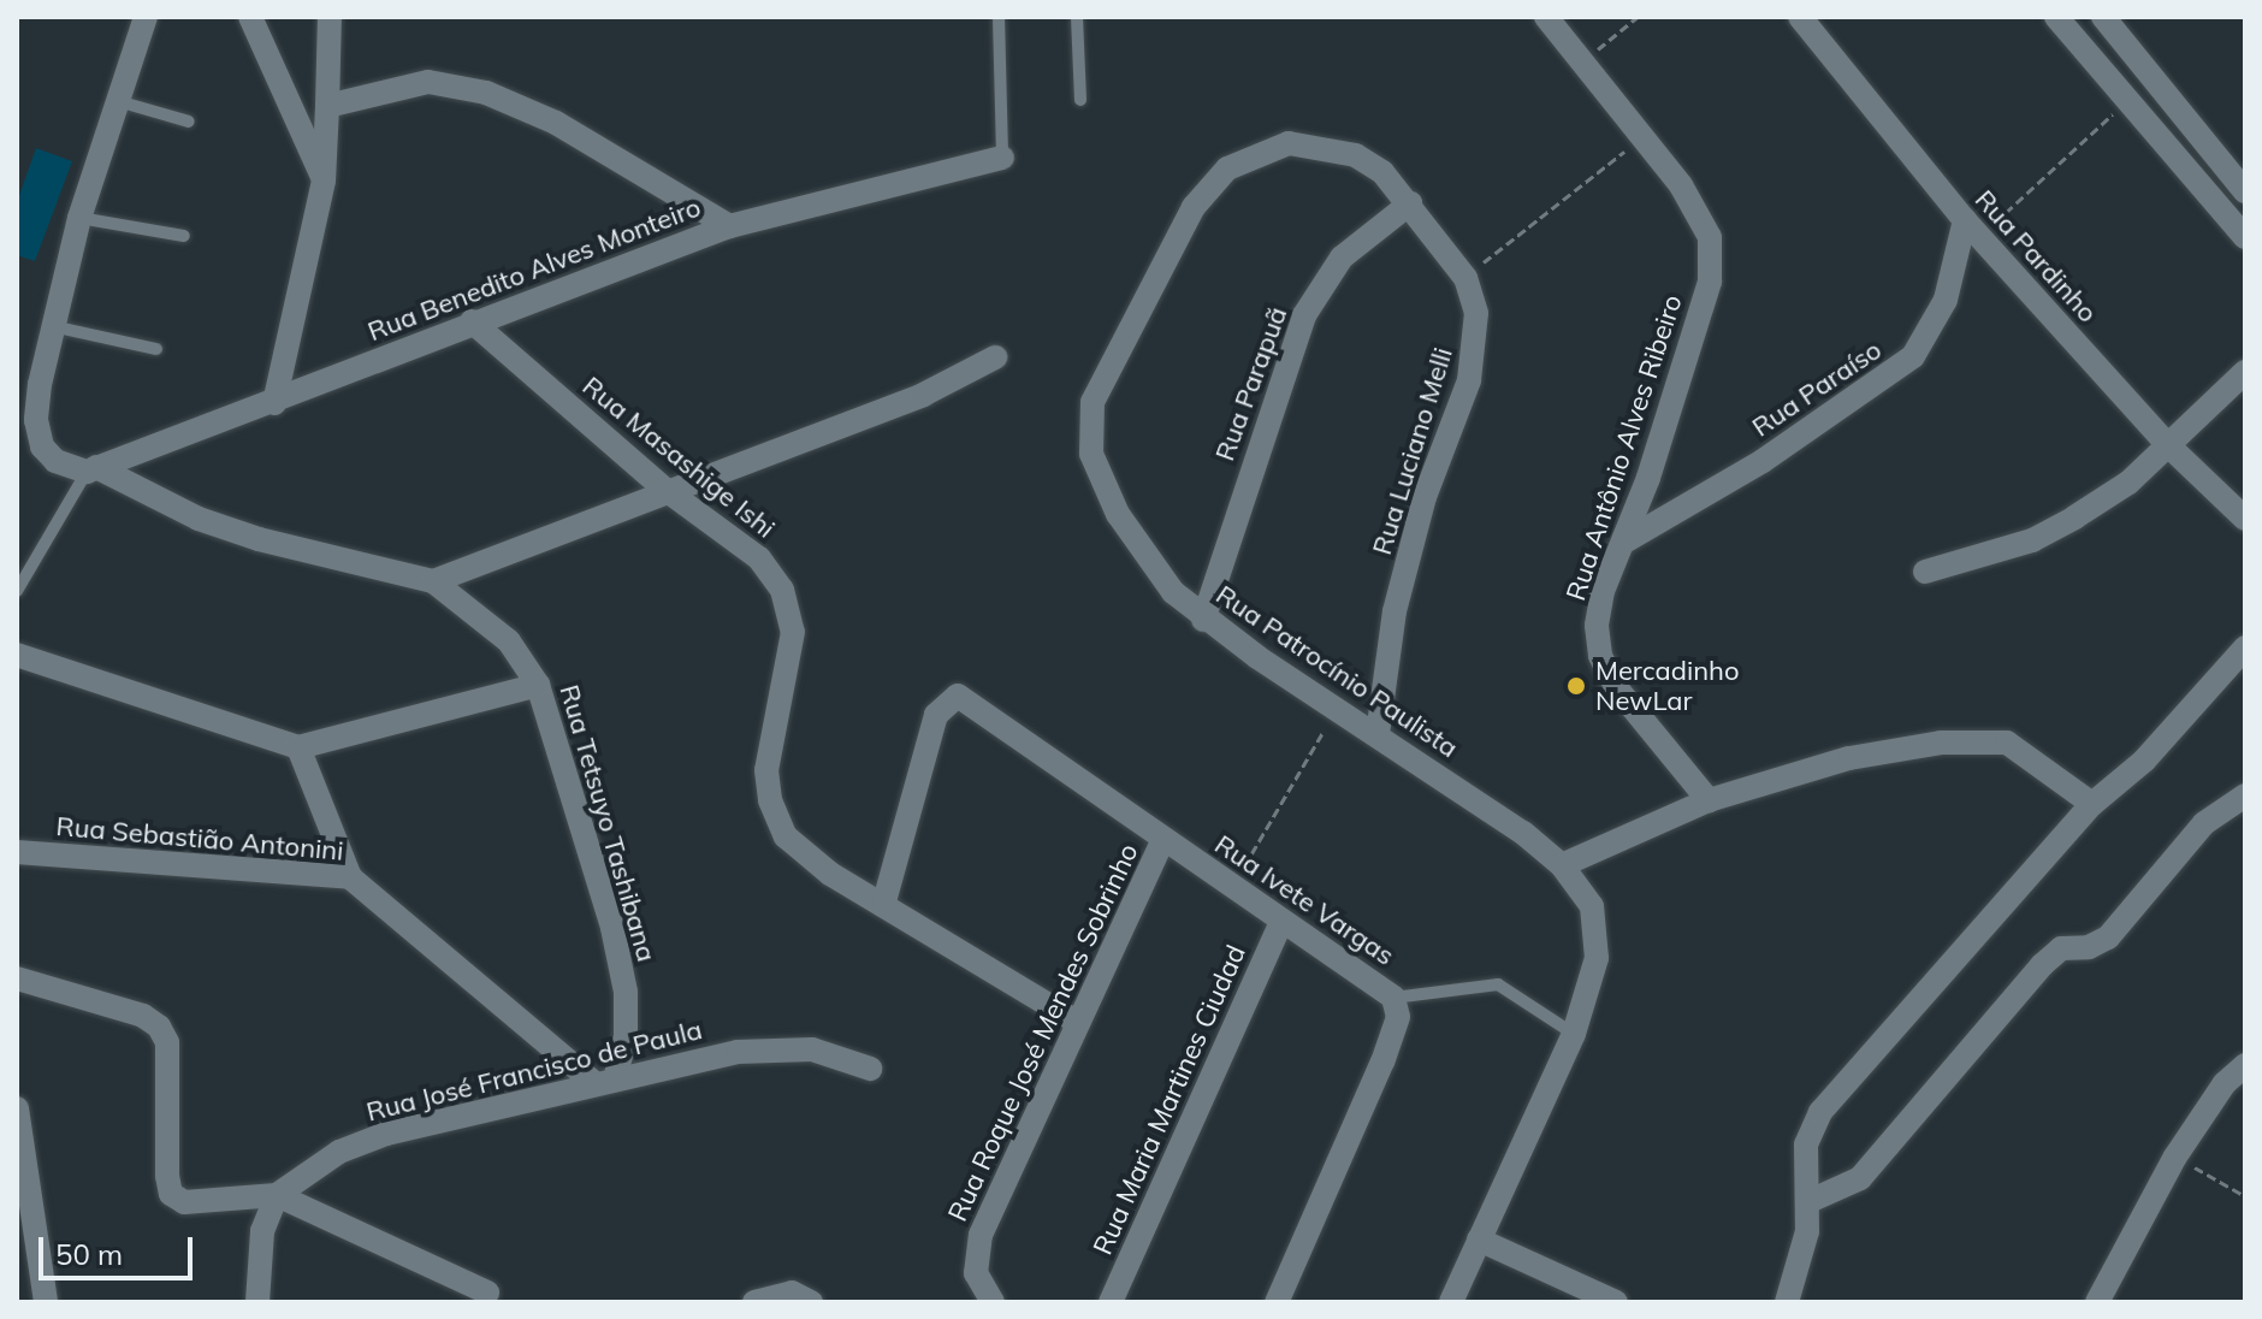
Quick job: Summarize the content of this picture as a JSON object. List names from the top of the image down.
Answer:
{
  "streets": {
    "street": [
      "Rua Pardinho",
      "Rua Benedito Alves Monteiro",
      "Rua Parapuã",
      "Rua Paraíso",
      "Rua Antônio Alves Ribeiro",
      "Rua Luciano Melli",
      "Rua Masashige Ishi",
      "Rua Patrocínio Paulista",
      "Rua Tetsuyo Tashibana",
      "Rua Sebastião Antonini",
      "Rua Ivete Vargas",
      "Rua Roque José Mendes Sobrinho",
      "Rua José Francisco de Paula",
      "Rua Maria Martines Ciudad"
    ]
  },
  "crossings": [
    ["Rua Pardinho", "Rua Paraíso"],
    ["Rua Benedito Alves Monteiro", "Rua Masashige Ishi"],
    ["Rua Benedito Alves Monteiro", "Rua Tetsuyo Tashibana"],
    ["Rua Parapuã", "Rua Luciano Melli"],
    ["Rua Parapuã", "Rua Patrocínio Paulista"],
    ["Rua Paraíso", "Rua Antônio Alves Ribeiro"],
    ["Rua Luciano Melli", "Rua Patrocínio Paulista"],
    ["Rua Masashige Ishi", "Rua Ivete Vargas"],
    ["Rua Masashige Ishi", "Rua Roque José Mendes Sobrinho"],
    ["Rua Tetsuyo Tashibana", "Rua Sebastião Antonini"],
    ["Rua Tetsuyo Tashibana", "Rua José Francisco de Paula"],
    ["Rua Sebastião Antonini", "Rua José Francisco de Paula"],
    ["Rua Ivete Vargas", "Rua Roque José Mendes Sobrinho"],
    ["Rua Ivete Vargas", "Rua Maria Martines Ciudad"]
  ],
  "places": ["Mercadinho NewLar"],
  "scale_bar": "50 m"
}
